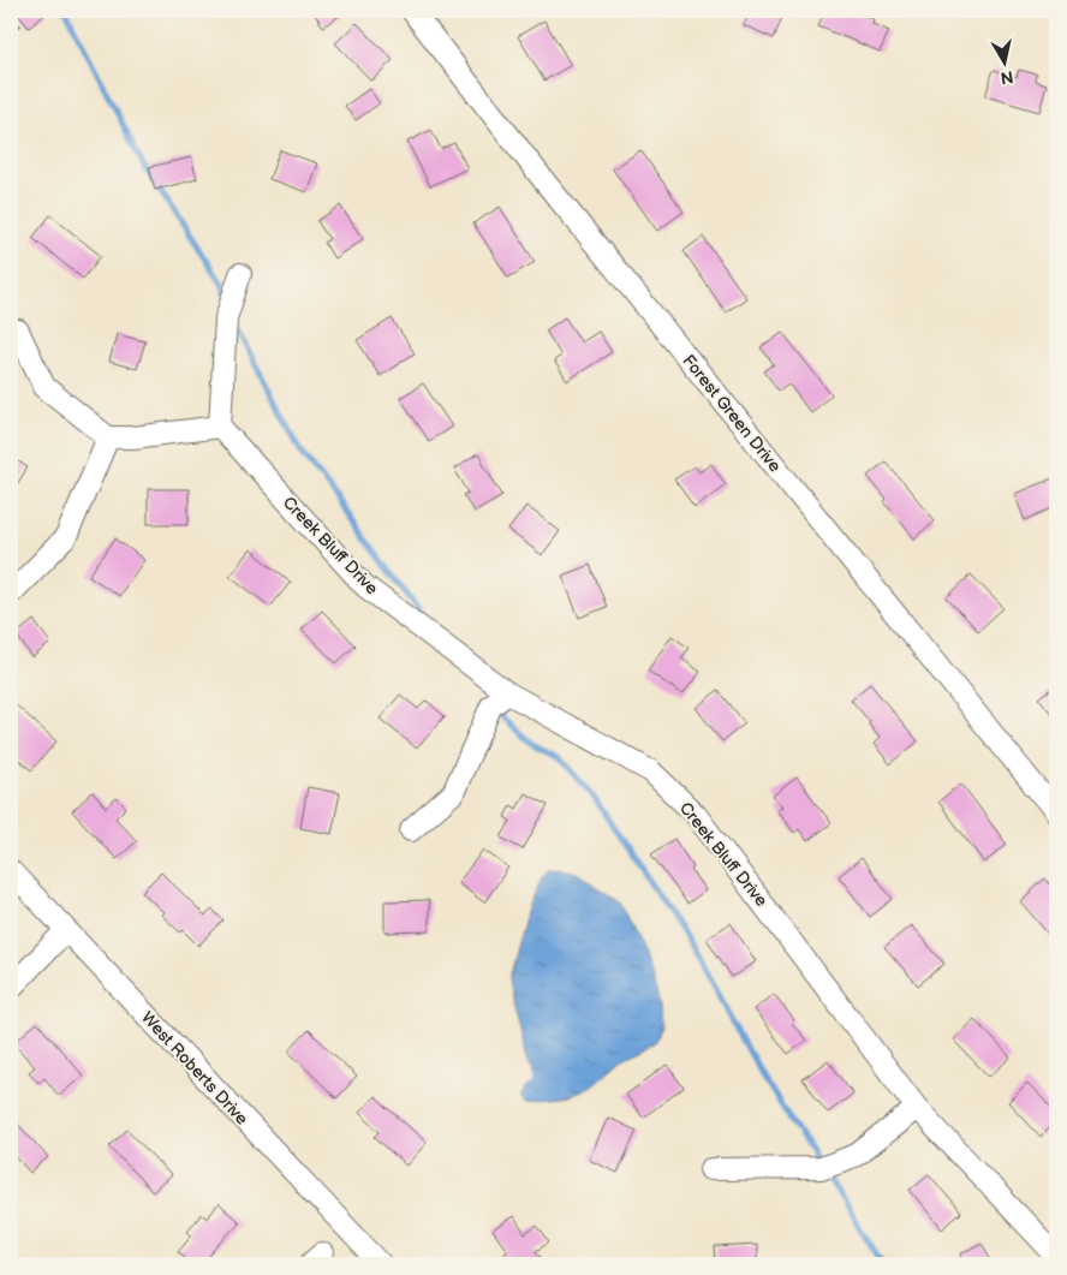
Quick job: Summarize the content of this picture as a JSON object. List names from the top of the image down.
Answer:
{
  "streets": {
    "street": ["Forest Green Drive", "Creek Bluff Drive", "West Roberts Drive"]
  },
  "north": "bottom"
}
